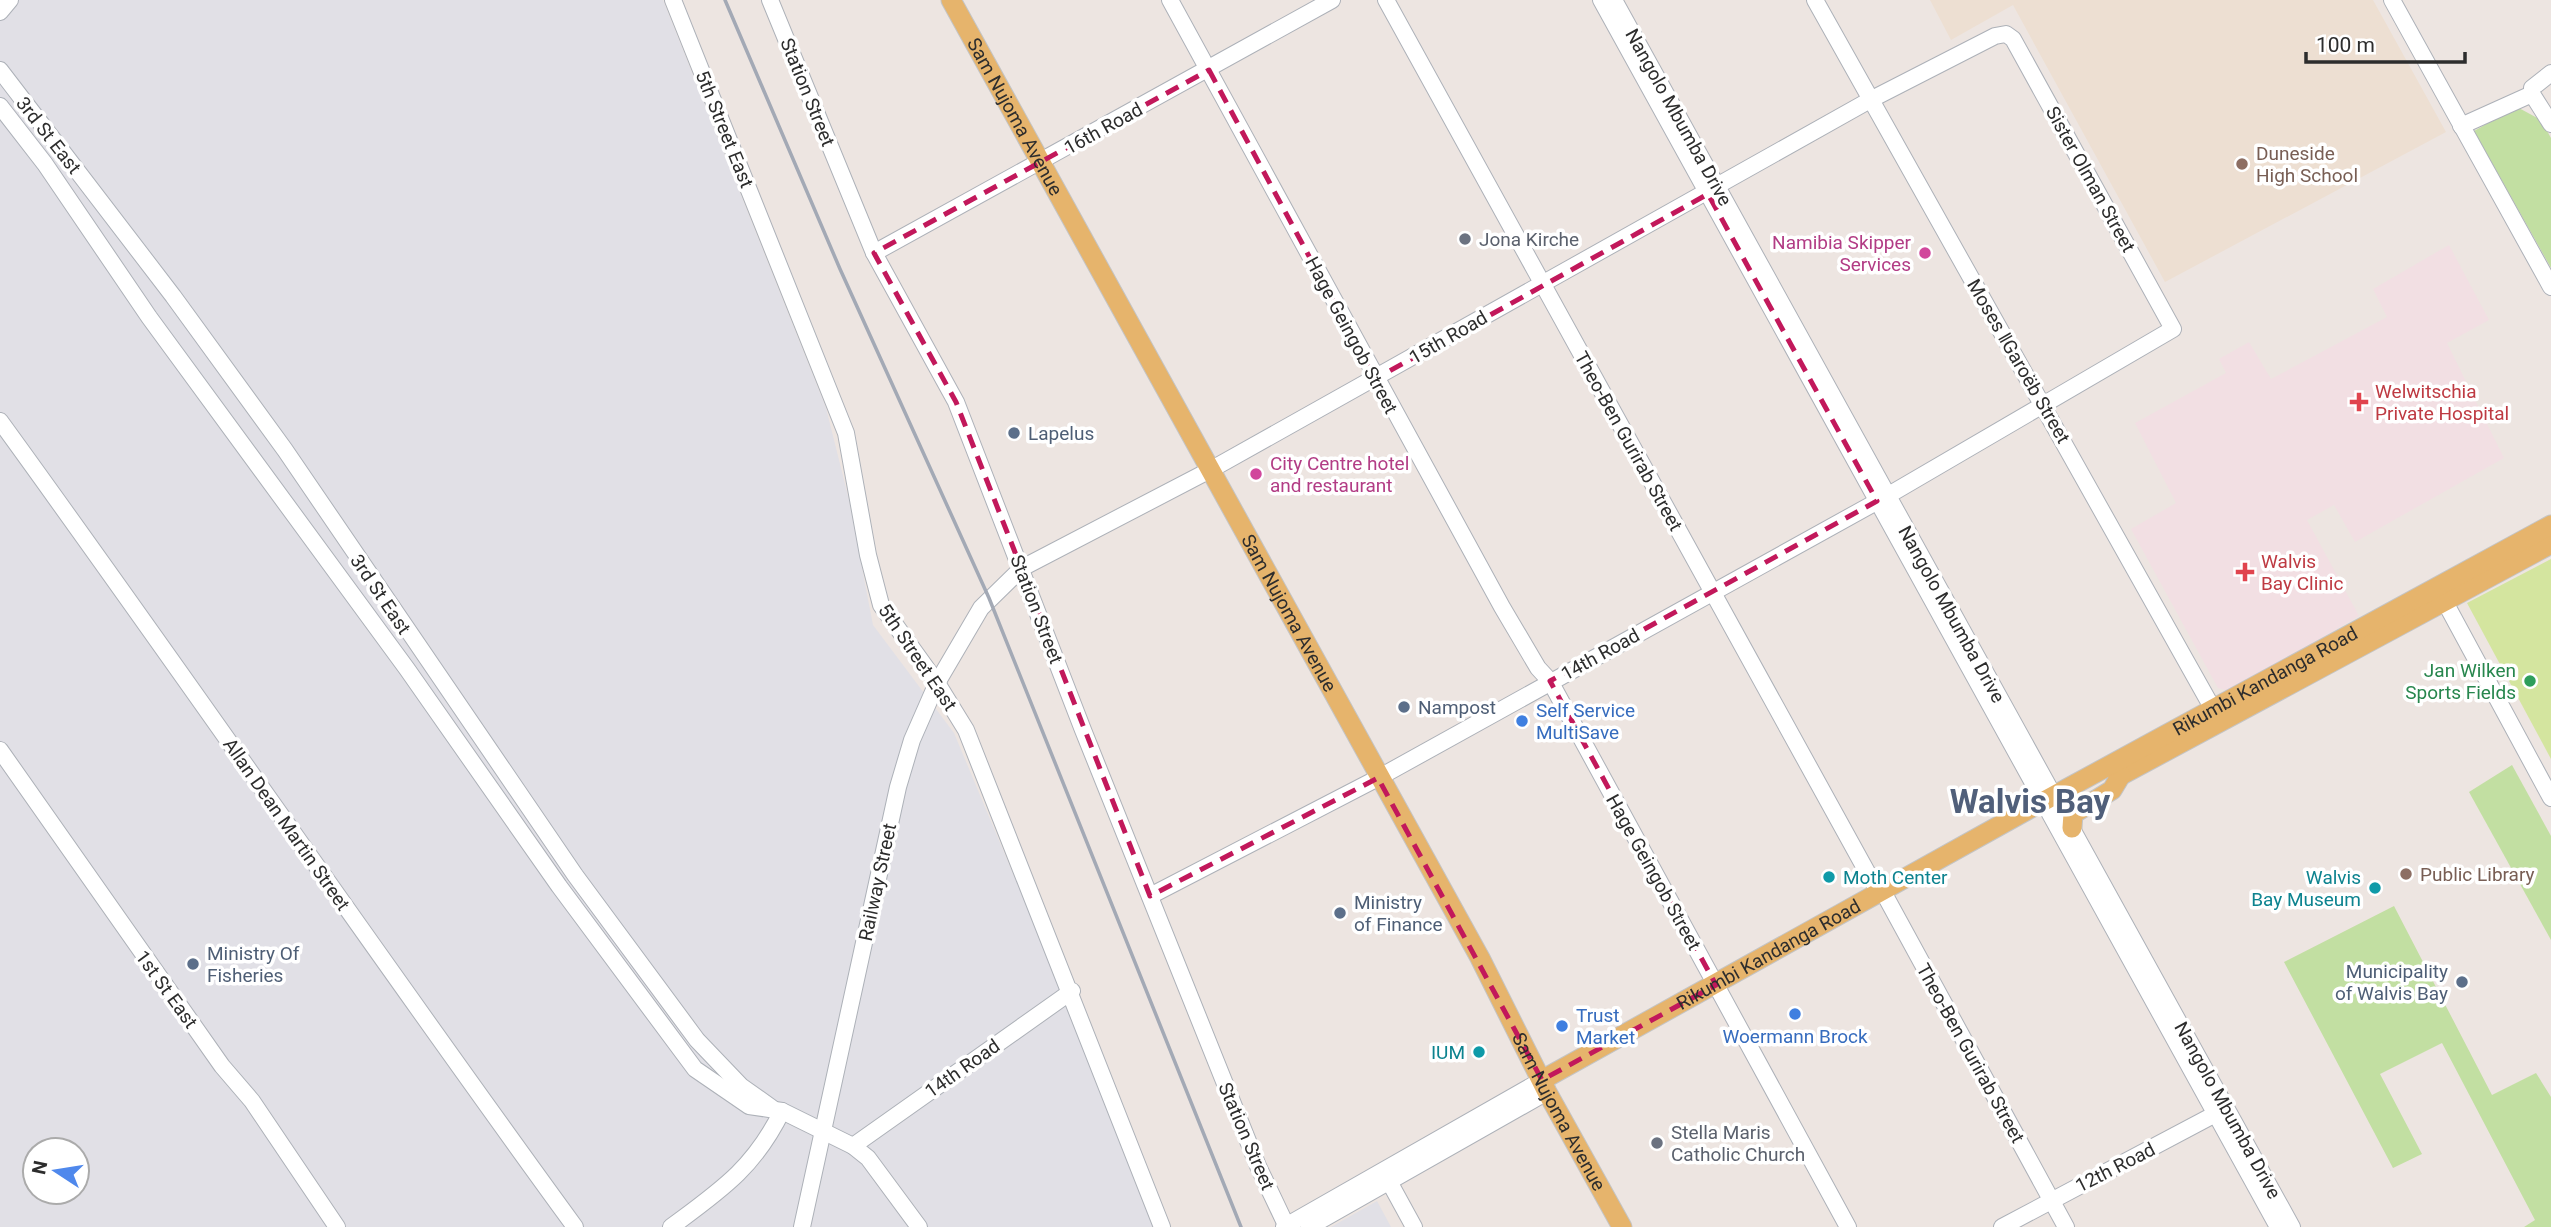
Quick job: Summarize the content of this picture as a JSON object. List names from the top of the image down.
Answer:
{
  "streets": {
    "main road": ["Sam Nujoma Avenue", "Rikumbi Kandanga Road"],
    "street": [
      "Station Street",
      "Nangolo Mbumba Drive",
      "16th Road",
      "5th Street East",
      "3rd St East",
      "Sister Olman Street",
      "Hage Geingob Street",
      "15th Road",
      "Moses ǁGaroëb Street",
      "Theo-Ben Gurirab Street",
      "14th Road",
      "Allan Dean Martin Street",
      "Railway Street",
      "1st St East",
      "12th Road"
    ]
  },
  "crossings": [
    ["Station Street", "16th Road"],
    ["Station Street", "15th Road"],
    ["Station Street", "14th Road"],
    ["Station Street", "Rikumbi Kandanga Road"],
    ["Station Street", "Railway Street"],
    ["Sam Nujoma Avenue", "16th Road"],
    ["Sam Nujoma Avenue", "15th Road"],
    ["Sam Nujoma Avenue", "14th Road"],
    ["Sam Nujoma Avenue", "Rikumbi Kandanga Road"],
    ["Nangolo Mbumba Drive", "15th Road"],
    ["Nangolo Mbumba Drive", "14th Road"],
    ["Nangolo Mbumba Drive", "Rikumbi Kandanga Road"],
    ["Nangolo Mbumba Drive", "12th Road"],
    ["16th Road", "Hage Geingob Street"],
    ["5th Street East", "14th Road"],
    ["5th Street East", "Railway Street"],
    ["3rd St East", "14th Road"],
    ["3rd St East", "Railway Street"],
    ["Sister Olman Street", "15th Road"],
    ["Sister Olman Street", "Moses ǁGaroëb Street"],
    ["Sister Olman Street", "14th Road"],
    ["Hage Geingob Street", "15th Road"],
    ["Hage Geingob Street", "14th Road"],
    ["Hage Geingob Street", "Rikumbi Kandanga Road"],
    ["15th Road", "Moses ǁGaroëb Street"],
    ["15th Road", "Theo-Ben Gurirab Street"],
    ["15th Road", "Railway Street"],
    ["Moses ǁGaroëb Street", "14th Road"],
    ["Moses ǁGaroëb Street", "Rikumbi Kandanga Road"],
    ["Theo-Ben Gurirab Street", "14th Road"],
    ["Theo-Ben Gurirab Street", "Rikumbi Kandanga Road"],
    ["Theo-Ben Gurirab Street", "12th Road"]
  ],
  "districts": ["Walvis Bay"],
  "places": {
    "other": [
      "Duneside High School",
      "Jona Kirche",
      "Namibia Skipper Services",
      "Lapelus",
      "City Centre hotel and restaurant",
      "Jan Wilken Sports Fields",
      "Nampost",
      "Self Service MultiSave",
      "Public Library",
      "Moth Center",
      "Walvis Bay Museum",
      "Ministry of Finance",
      "Ministry Of Fisheries",
      "Municipality of Walvis Bay",
      "Woermann Brock",
      "Trust Market",
      "IUM",
      "Stella Maris Catholic Church"
    ],
    "health": ["Welwitschia Private Hospital", "Walvis Bay Clinic"]
  },
  "scale_bar": "100 m",
  "north": "left"
}
